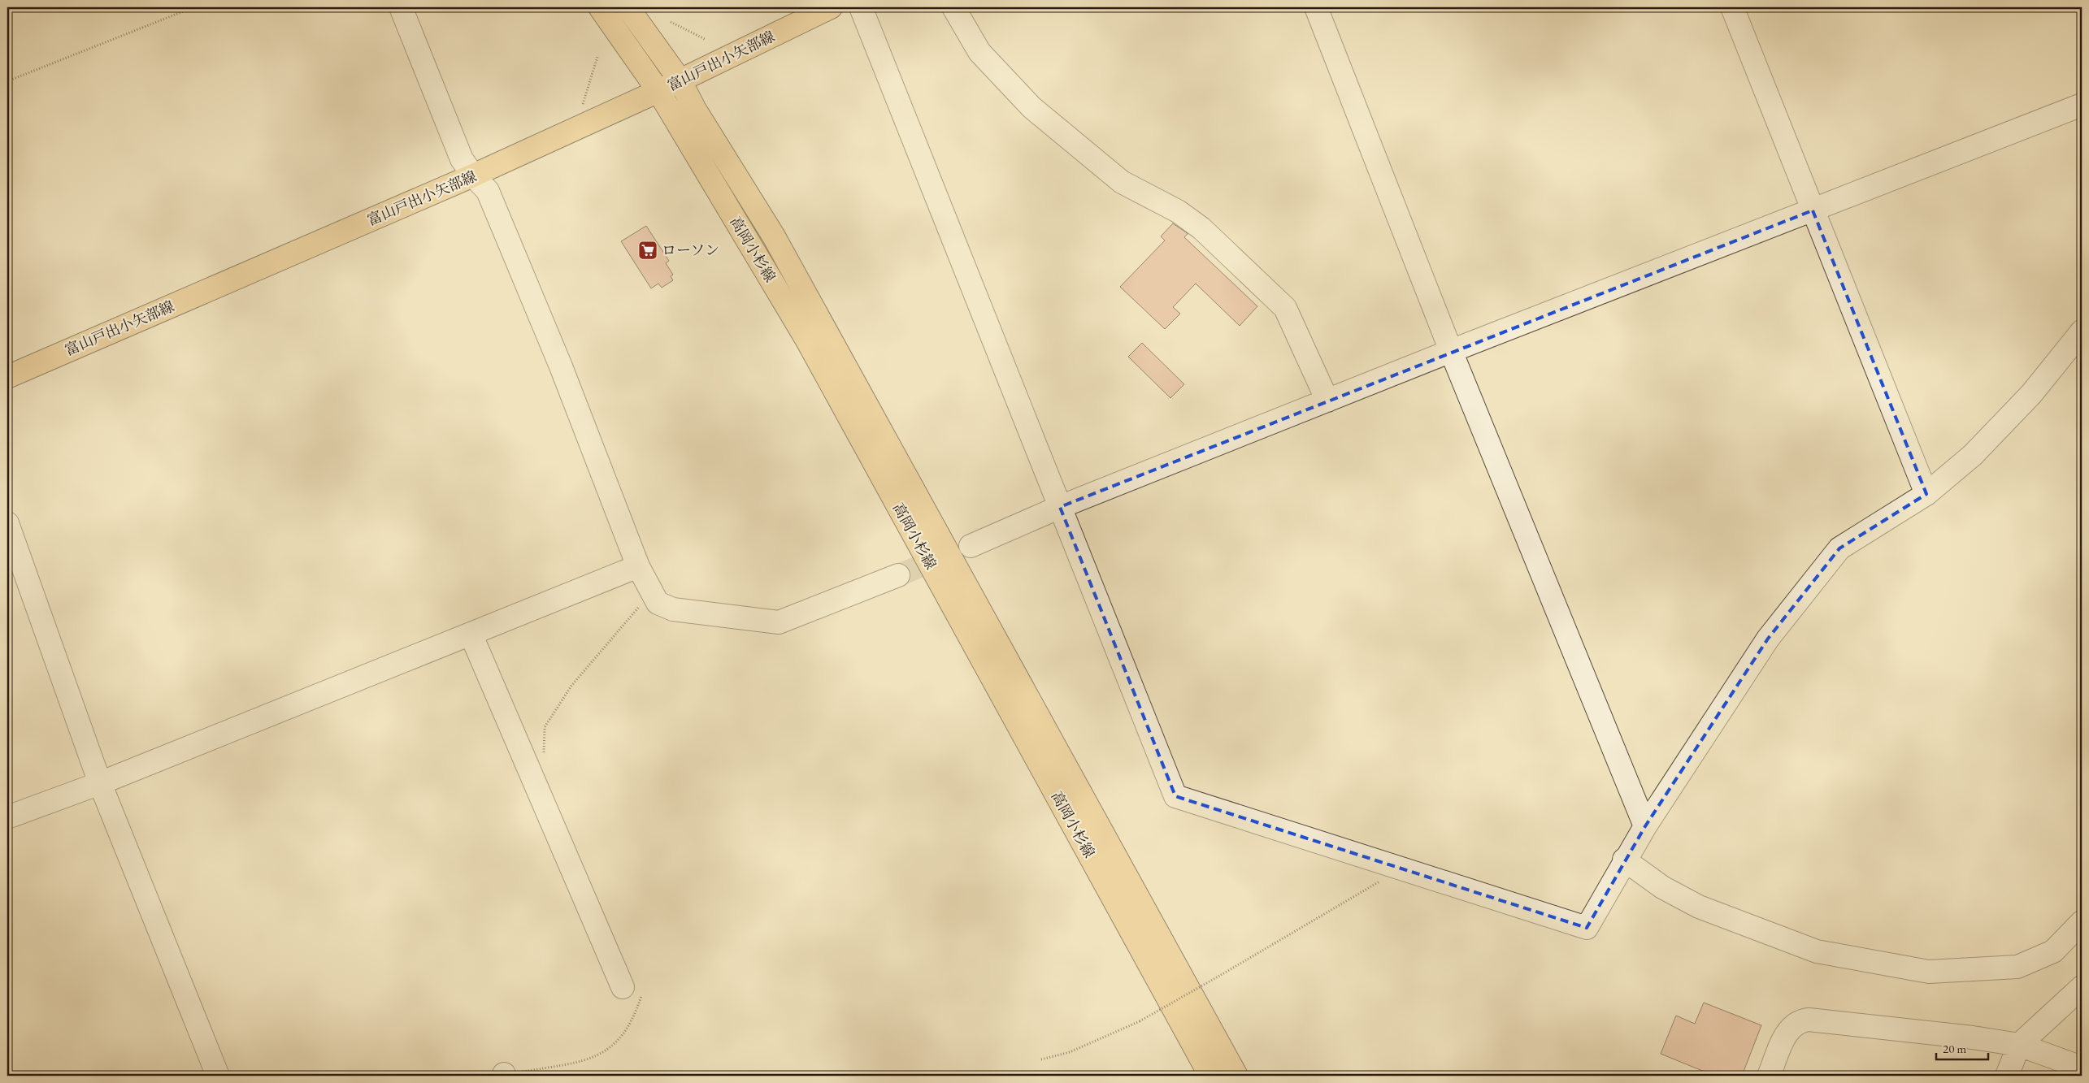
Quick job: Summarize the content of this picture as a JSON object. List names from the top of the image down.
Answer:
{
  "streets": {
    "main road": ["富山戸出小矢部線", "高岡小杉線"]
  },
  "crossings": [
    ["富山戸出小矢部線", "高岡小杉線"]
  ],
  "places": {
    "supermarket": ["ローソン"]
  },
  "scale_bar": "20 m"
}
